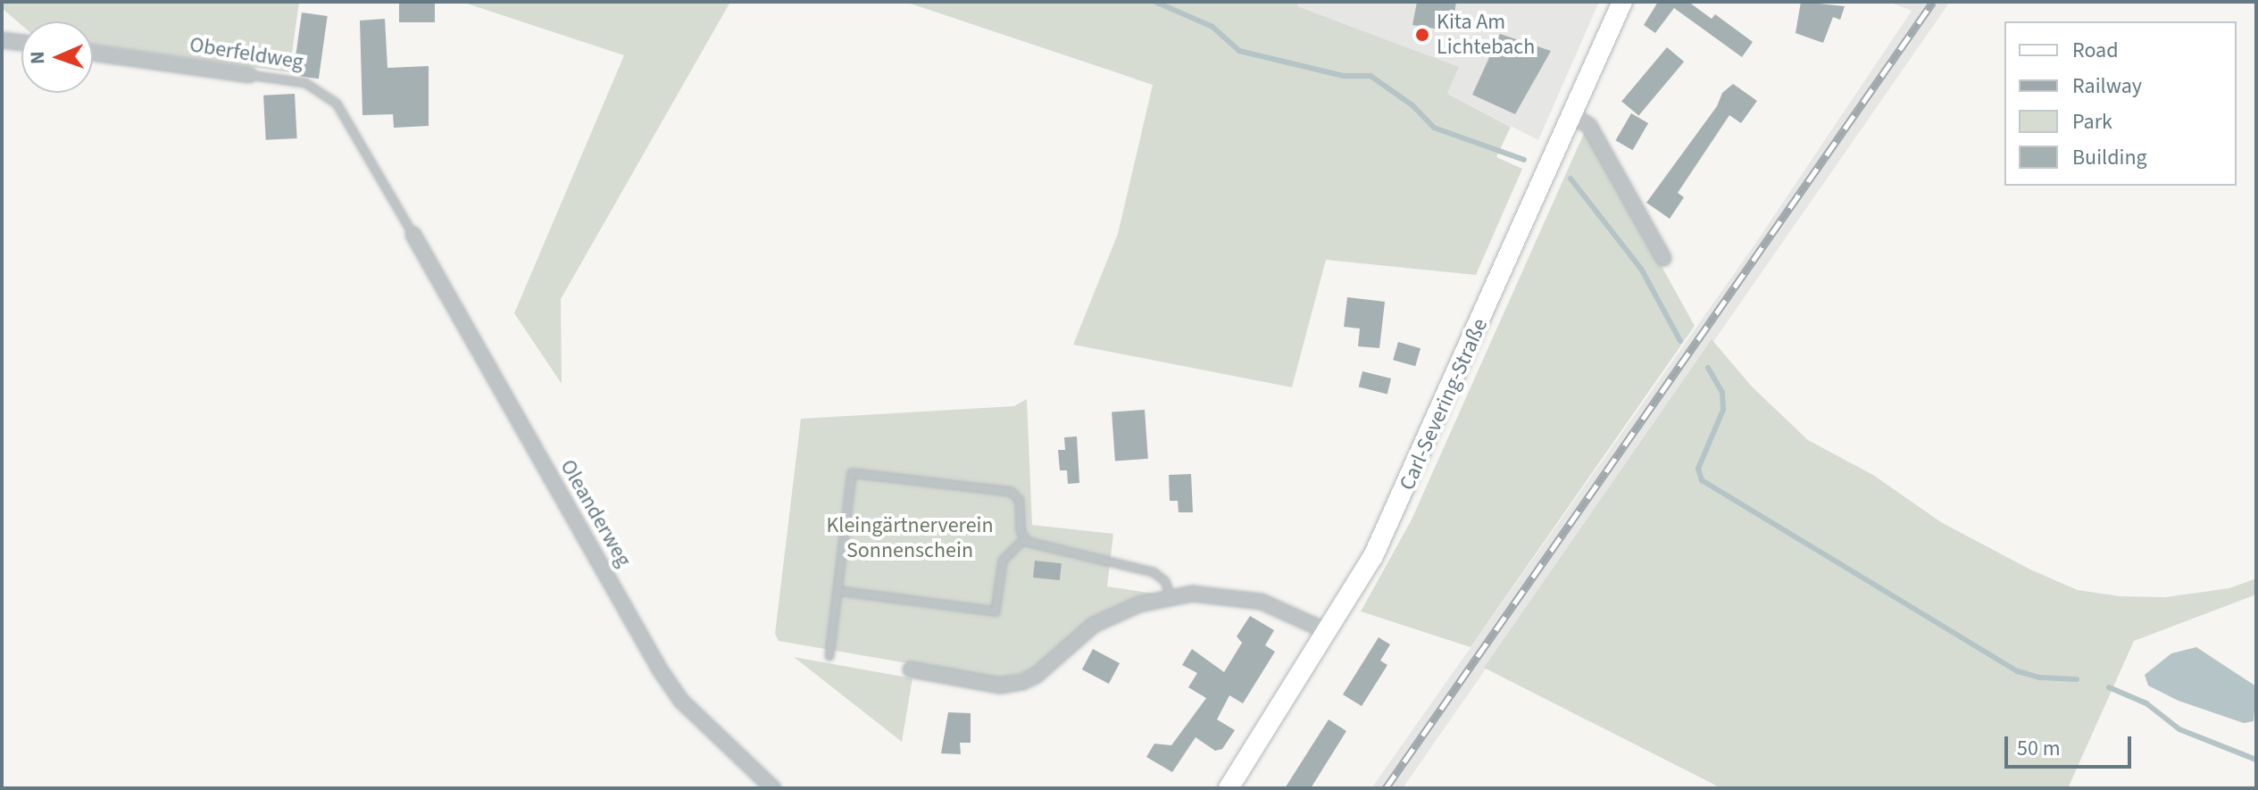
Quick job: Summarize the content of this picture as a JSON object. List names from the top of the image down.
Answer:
{
  "streets": {
    "street": ["Oberfeldweg", "Carl-Severing-Straße", "Oleanderweg"]
  },
  "crossings": [
    ["Oberfeldweg", "Oleanderweg"]
  ],
  "parks": ["Kleingärtnerverein Sonnenschein"],
  "places": ["Kita Am Lichtebach"],
  "legend": [
    "Road",
    "Railway",
    "Park",
    "Building"
  ],
  "scale_bar": "50 m",
  "north": "left"
}
